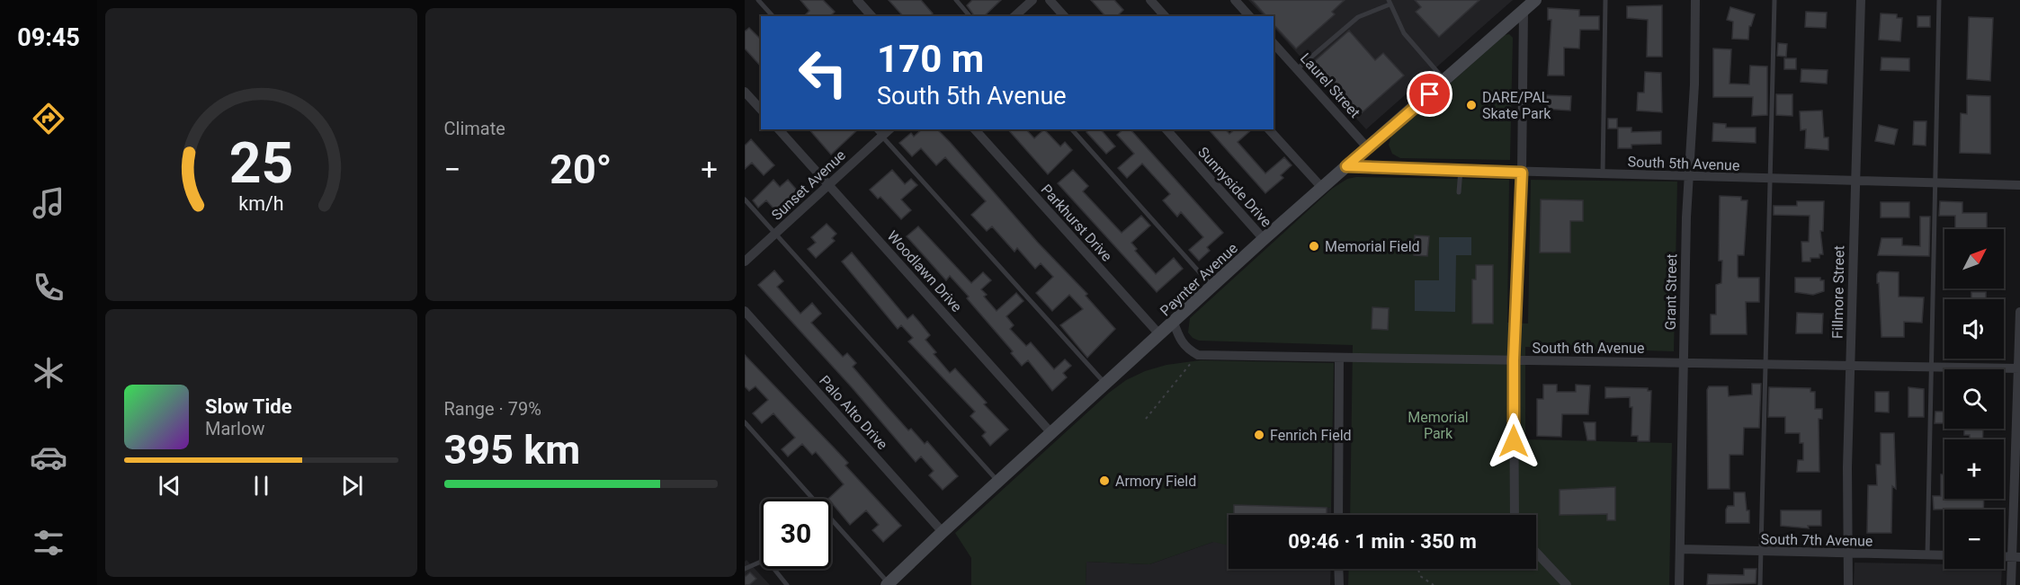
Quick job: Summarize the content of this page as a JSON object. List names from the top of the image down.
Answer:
{
  "streets": {
    "street": [
      "Laurel Street",
      "South 5th Avenue",
      "Sunset Avenue",
      "Sunnyside Drive",
      "Parkhurst Drive",
      "Woodlawn Drive",
      "Paynter Avenue",
      "Grant Street",
      "Fillmore Street",
      "South 6th Avenue",
      "Palo Alto Drive",
      "South 7th Avenue"
    ]
  },
  "crossings": [
    ["Laurel Street", "Paynter Avenue"],
    ["South 5th Avenue", "Paynter Avenue"],
    ["South 5th Avenue", "Grant Street"],
    ["South 5th Avenue", "Fillmore Street"],
    ["Sunset Avenue", "Woodlawn Drive"],
    ["Sunnyside Drive", "Paynter Avenue"],
    ["Parkhurst Drive", "Paynter Avenue"],
    ["Woodlawn Drive", "Paynter Avenue"],
    ["Paynter Avenue", "Palo Alto Drive"],
    ["Grant Street", "South 6th Avenue"],
    ["Grant Street", "South 7th Avenue"],
    ["Fillmore Street", "South 6th Avenue"],
    ["Fillmore Street", "South 7th Avenue"]
  ],
  "parks": ["Memorial Park"],
  "places": [
    "DARE/PAL Skate Park",
    "Memorial Field",
    "Fenrich Field",
    "Armory Field"
  ],
  "north": "top right",
  "page": {
    "tabs": "09:45",
    "tile": [
      "Climate",
      ["Range · 79%", "395 km"]
    ],
    "turn": ["170 m", "South 5th Avenue"],
    "heat": ["−", "20°", "+"],
    "map_buttons": ["+", "−"],
    "song": ["Slow Tide", "Marlow"],
    "limit": "30",
    "trip": "09:46 · 1 min · 350 m",
    "gauge": ["25", "km/h"]
  }
}
